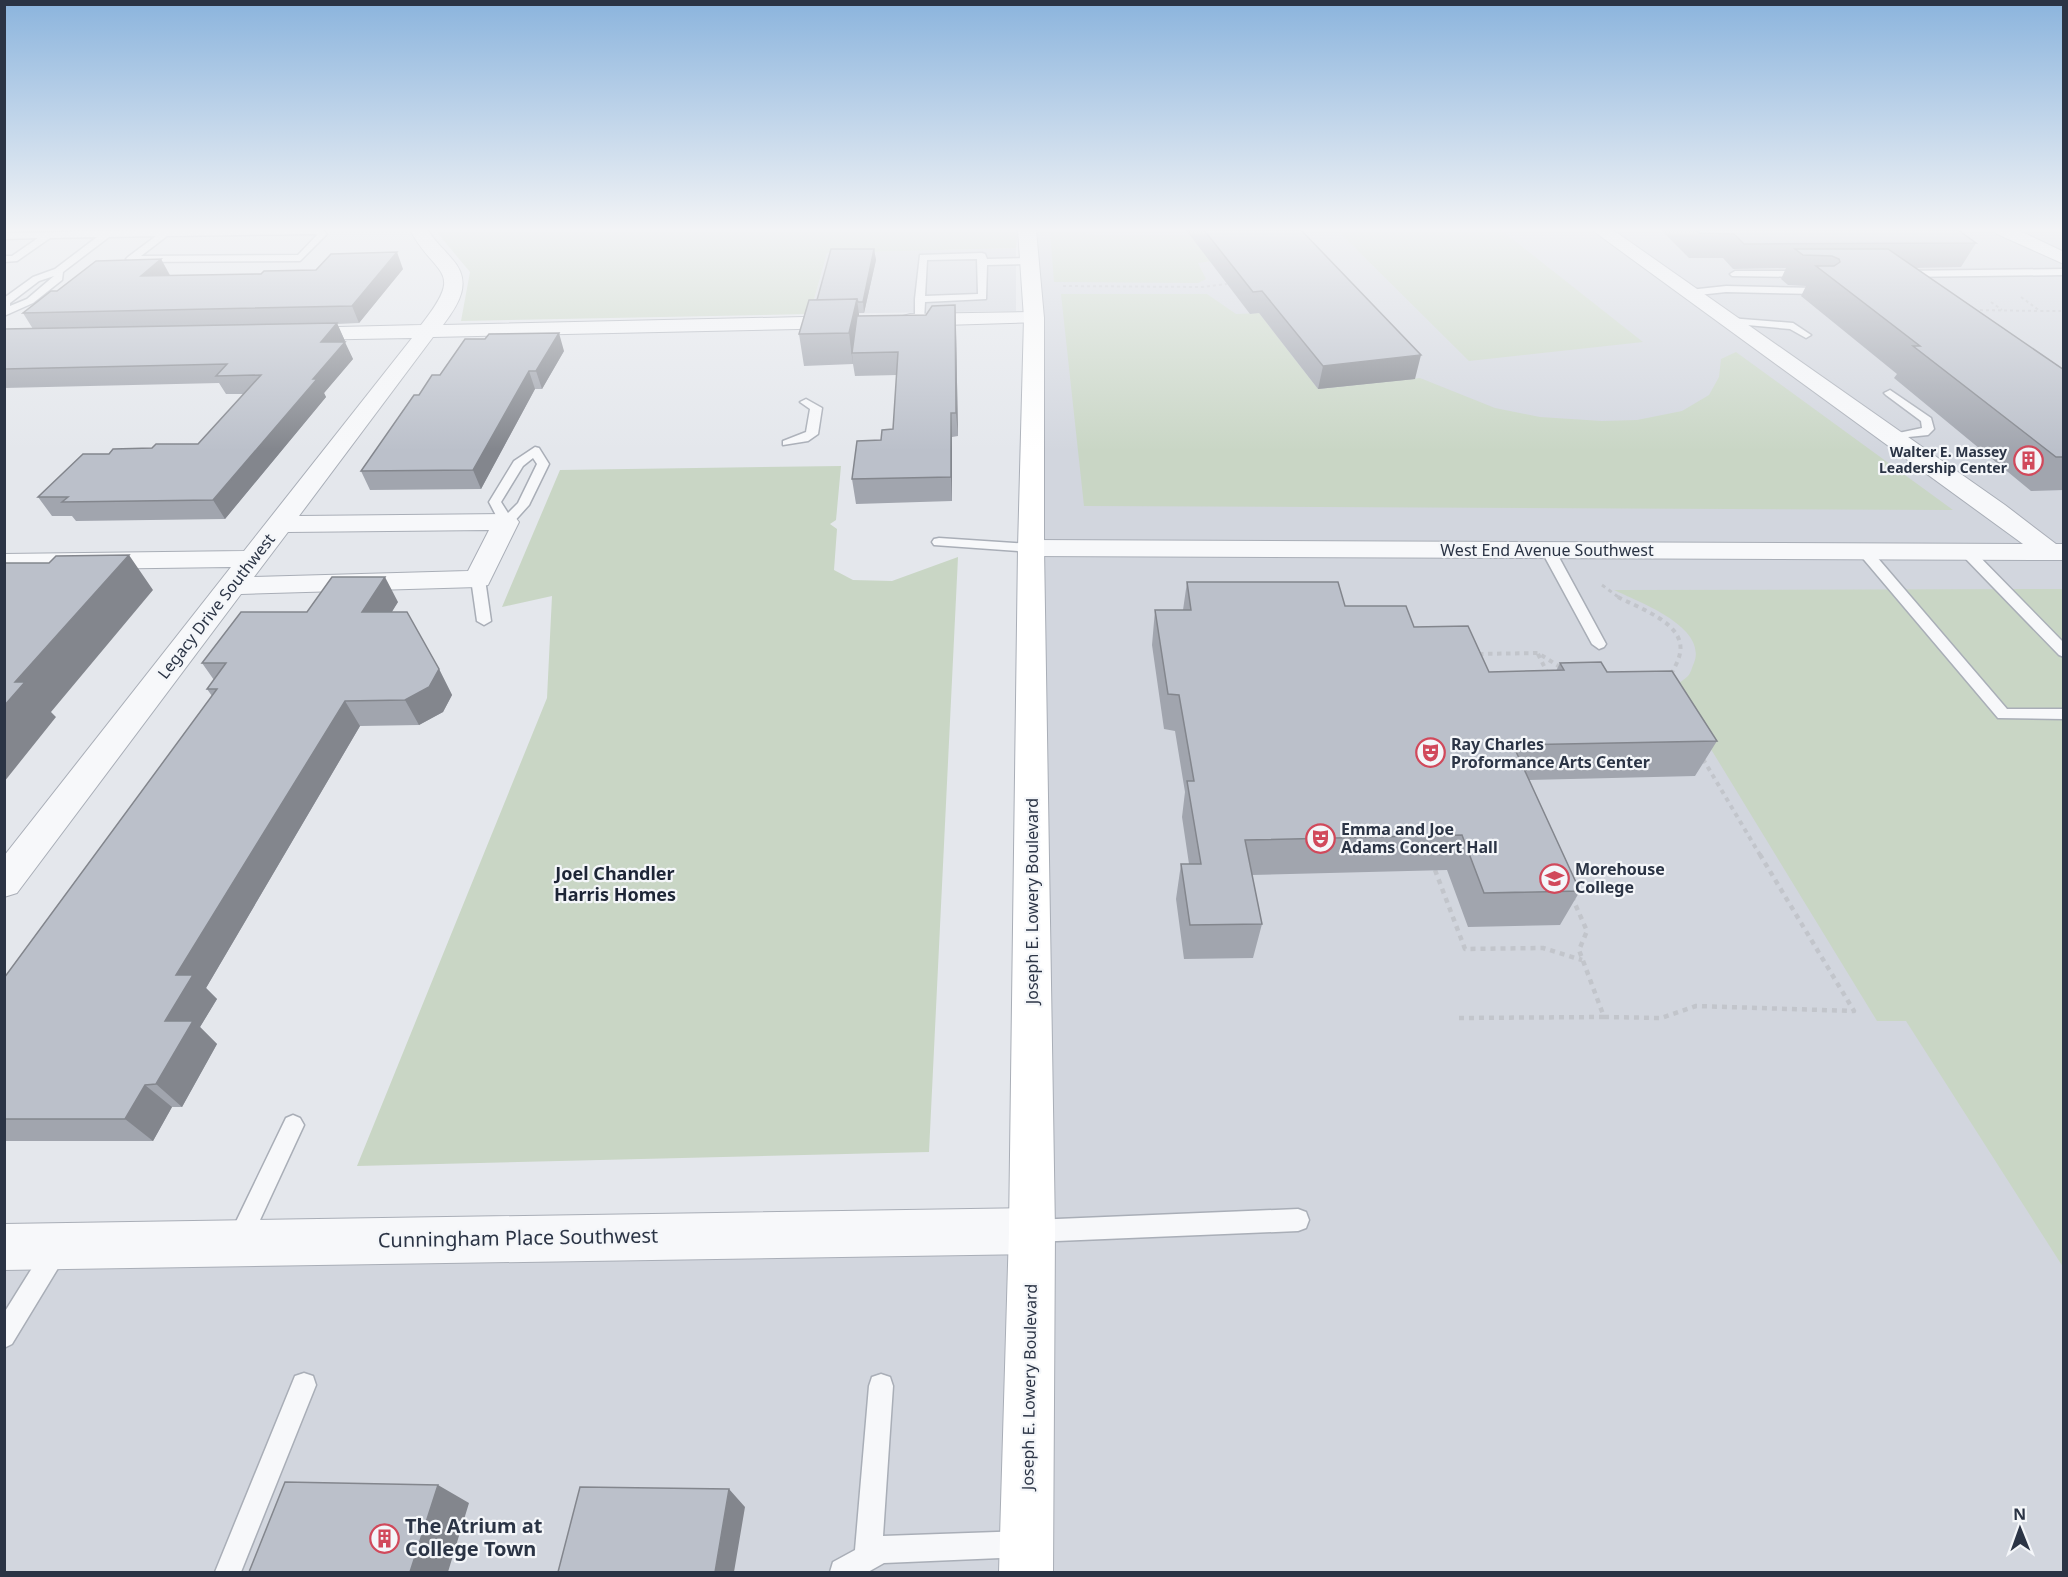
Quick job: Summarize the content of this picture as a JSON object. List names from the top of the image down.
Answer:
{
  "streets": {
    "main road": ["Joseph E. Lowery Boulevard"],
    "street": ["West End Avenue Southwest", "Legacy Drive Southwest", "Cunningham Place Southwest"]
  },
  "crossings": [
    ["West End Avenue Southwest", "Joseph E. Lowery Boulevard"],
    ["Joseph E. Lowery Boulevard", "Cunningham Place Southwest"]
  ],
  "districts": ["Joel Chandler Harris Homes"],
  "places": {
    "building": ["Walter E. Massey Leadership Center", "The Atrium at College Town"],
    "theatre": ["Ray Charles Proformance Arts Center", "Emma and Joe Adams Concert Hall"],
    "school or university": ["Morehouse College"]
  },
  "north": "top"
}
